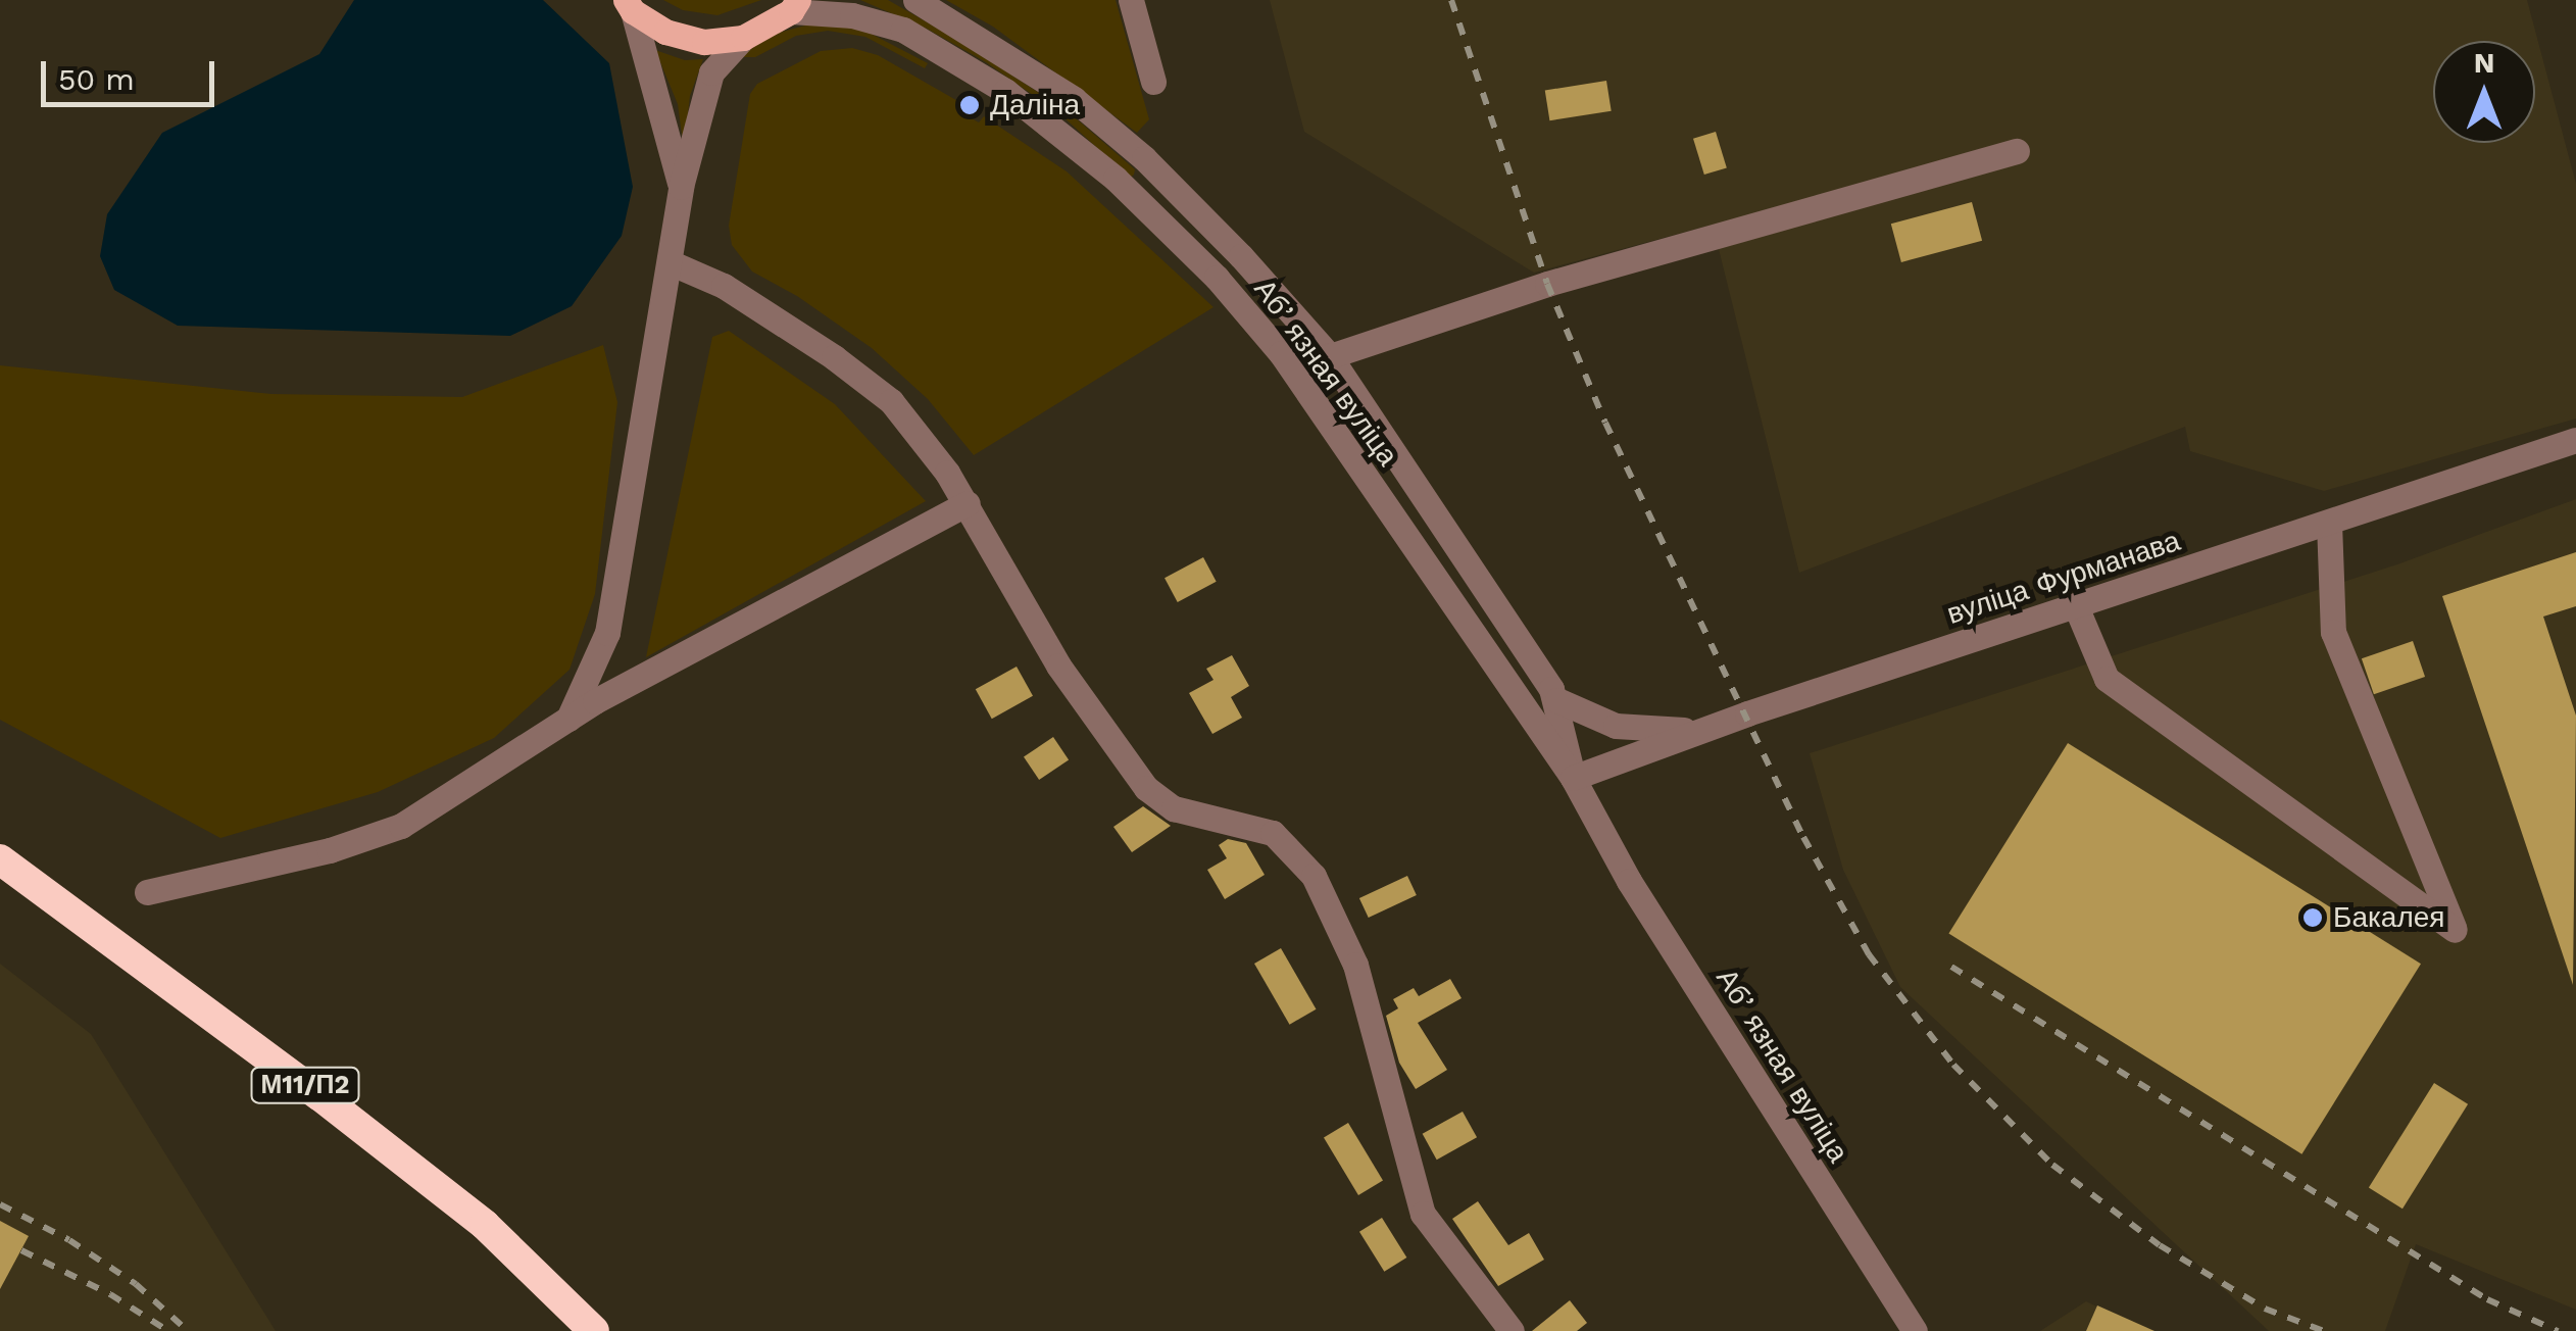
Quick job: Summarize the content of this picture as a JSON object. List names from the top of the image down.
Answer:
{
  "streets": {
    "highway": ["М11/П2"],
    "main road": ["Абʼязная вуліца"],
    "street": ["вуліца Фурманава"]
  },
  "crossings": [
    ["Абʼязная вуліца", "вуліца Фурманава"]
  ],
  "places": ["Даліна", "Бакалея"],
  "scale_bar": "50 m",
  "north": "top"
}
